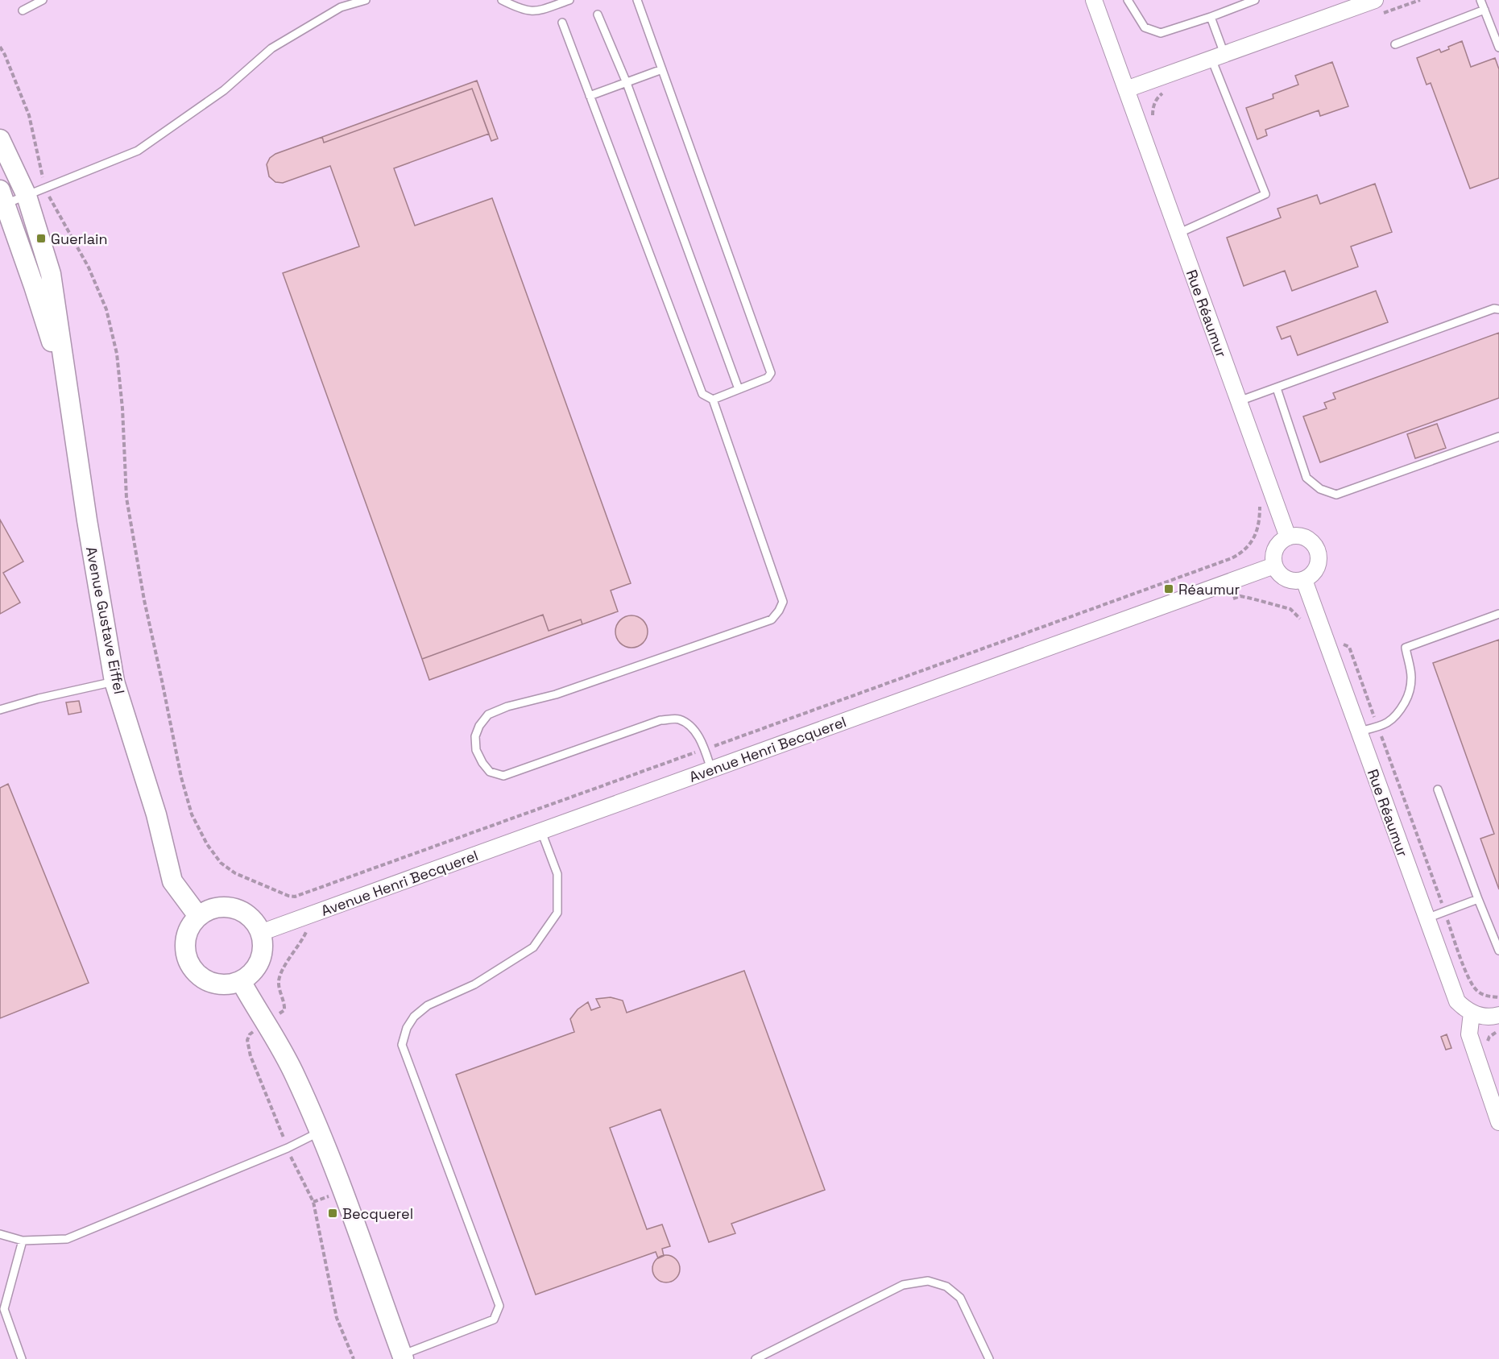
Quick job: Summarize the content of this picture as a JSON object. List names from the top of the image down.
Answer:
{
  "streets": {
    "street": ["Rue Réaumur", "Avenue Gustave Eiffel", "Avenue Henri Becquerel"]
  },
  "crossings": [
    ["Rue Réaumur", "Avenue Henri Becquerel"],
    ["Avenue Gustave Eiffel", "Avenue Henri Becquerel"]
  ],
  "places": {
    "transit": ["Guerlain", "Réaumur", "Becquerel"]
  }
}
